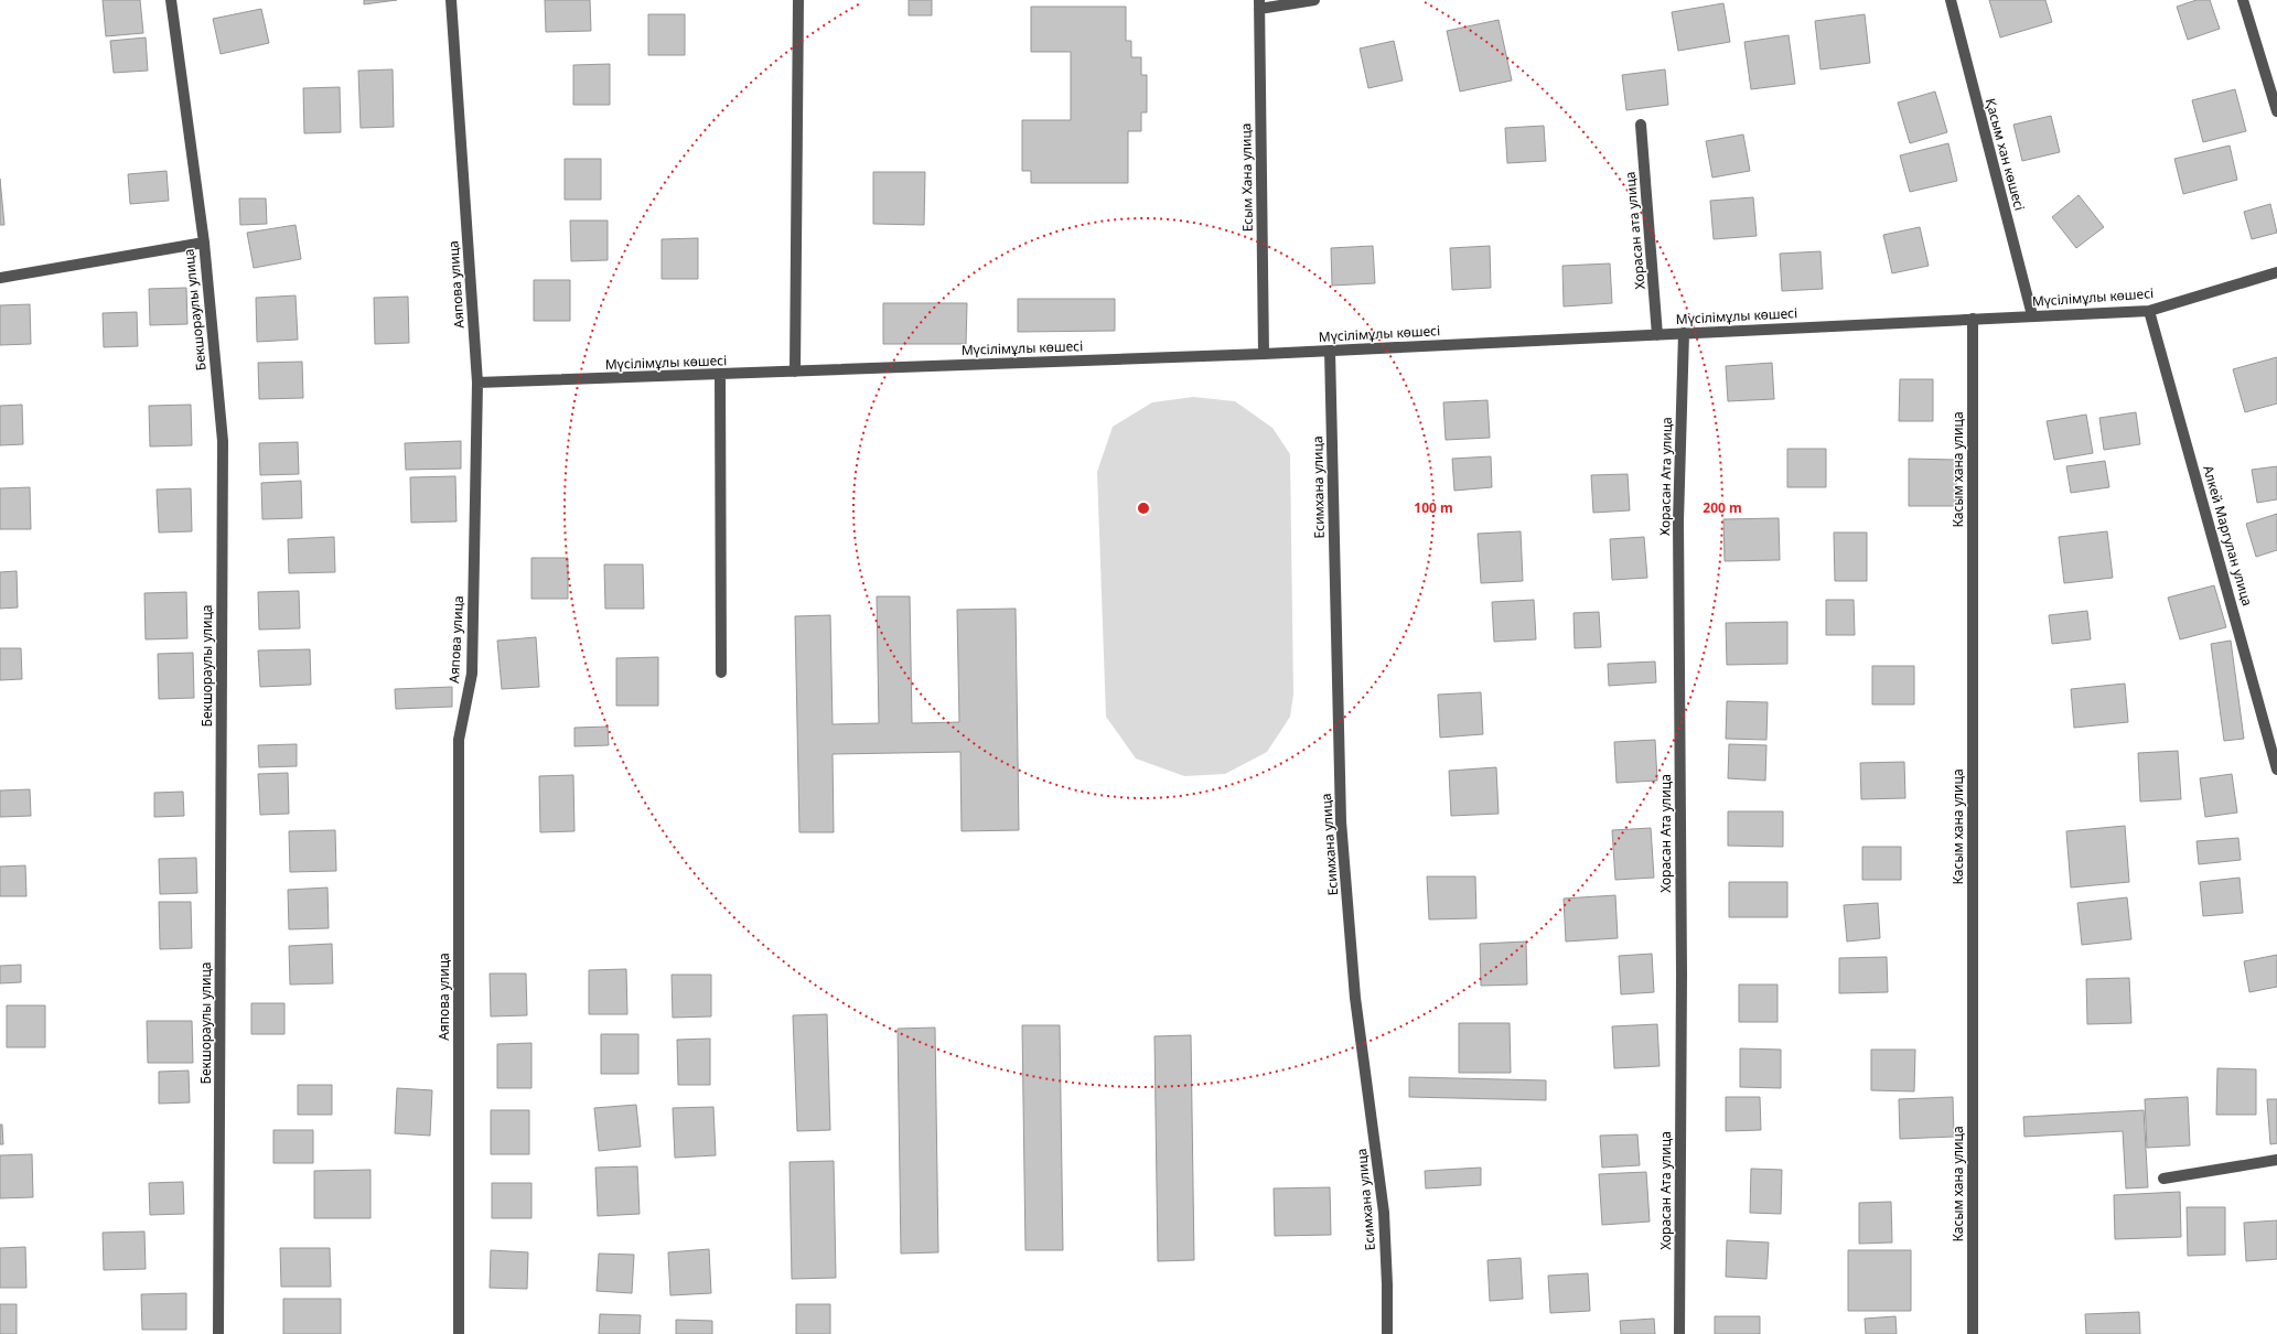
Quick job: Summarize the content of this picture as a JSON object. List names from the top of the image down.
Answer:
{
  "streets": {
    "street": [
      "Қасым хан көшесі",
      "Есым Хана улица",
      "Хорасан ата улица",
      "Аяпова улица",
      "Мүсілімұлы көшесі",
      "Бекшораулы улица",
      "Касым хана улица",
      "Хорасан Ата улица",
      "Есимхана улица",
      "Алкей Маргулан улица"
    ]
  },
  "crossings": [
    ["Қасым хан көшесі", "Мүсілімұлы көшесі"],
    ["Есым Хана улица", "Мүсілімұлы көшесі"],
    ["Хорасан ата улица", "Мүсілімұлы көшесі"],
    ["Аяпова улица", "Мүсілімұлы көшесі"],
    ["Мүсілімұлы көшесі", "Касым хана улица"],
    ["Мүсілімұлы көшесі", "Хорасан Ата улица"],
    ["Мүсілімұлы көшесі", "Есимхана улица"],
    ["Мүсілімұлы көшесі", "Алкей Маргулан улица"]
  ],
  "rings": ["100 m", "200 m"]
}
